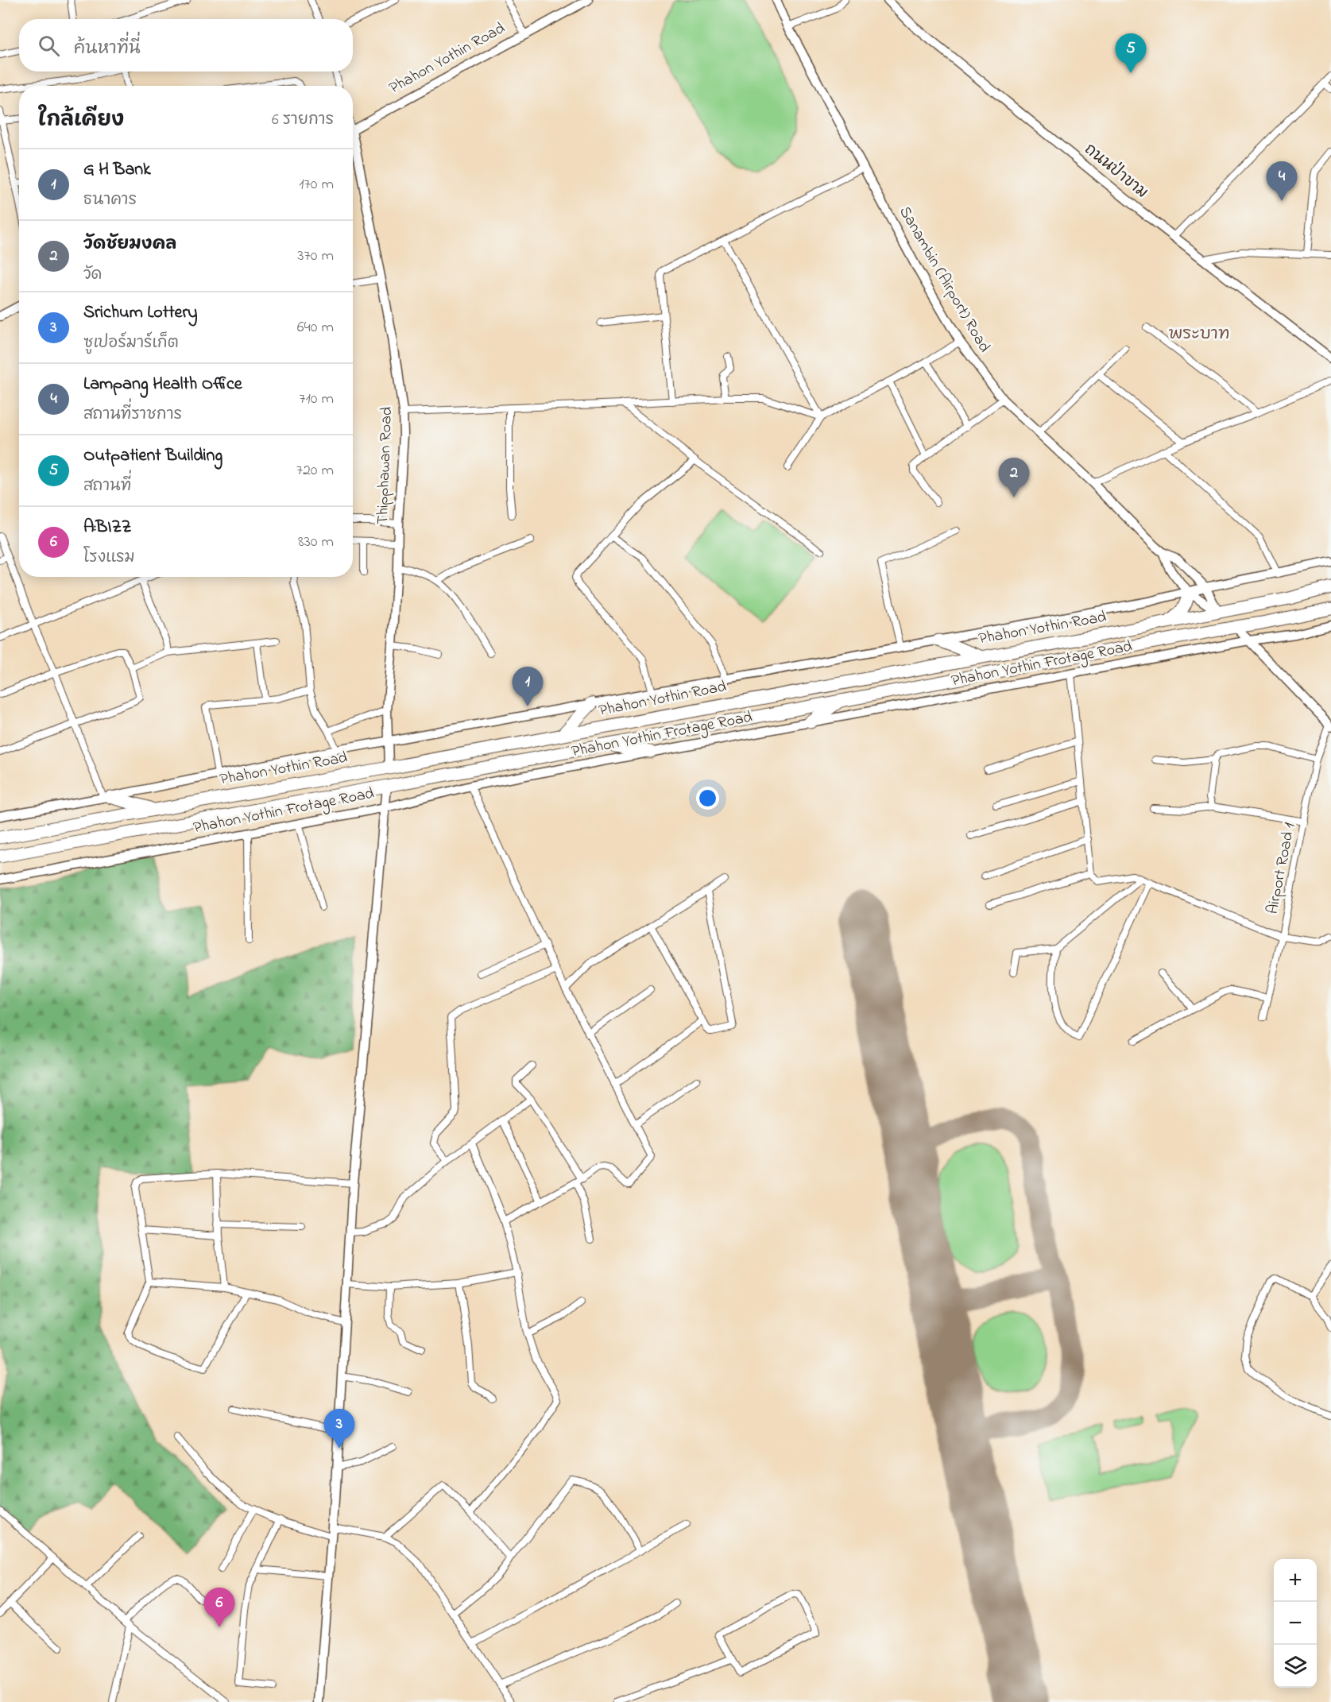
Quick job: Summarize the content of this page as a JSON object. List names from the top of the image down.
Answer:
{
  "streets": {
    "highway": ["Phahon Yothin Road"],
    "main road": [
      "ถนนป่าขาม",
      "Sanambin (Airport) Road",
      "Thipphawan Road",
      "Phahon Yothin Frotage Road"
    ],
    "street": ["Airport Road 1"]
  },
  "crossings": [
    ["Phahon Yothin Road", "Sanambin (Airport) Road"],
    ["Phahon Yothin Road", "Thipphawan Road"]
  ],
  "districts": ["พระบาท"],
  "page": {
    "search": "ค้นหาที่นี่",
    "pins": [
      "5",
      "4",
      "2",
      "1",
      "3",
      "6"
    ],
    "heading": ["ใกล้เคียง", "6 รายการ"],
    "list": [
      {
        "mark": "1",
        "name": "G H Bank",
        "note": "ธนาคาร",
        "value": "170 m"
      },
      {
        "mark": "2",
        "name": "วัดชัยมงคล",
        "note": "วัด",
        "value": "370 m"
      },
      {
        "mark": "3",
        "name": "Srichum Lottery",
        "note": "ซูเปอร์มาร์เก็ต",
        "value": "640 m"
      },
      {
        "mark": "4",
        "name": "Lampang Health Office",
        "note": "สถานที่ราชการ",
        "value": "710 m"
      },
      {
        "mark": "5",
        "name": "Outpatient Building",
        "note": "สถานที่",
        "value": "720 m"
      },
      {
        "mark": "6",
        "name": "A:BIZZ",
        "note": "โรงแรม",
        "value": "830 m"
      }
    ],
    "map_buttons": ["+", "−"]
  }
}
